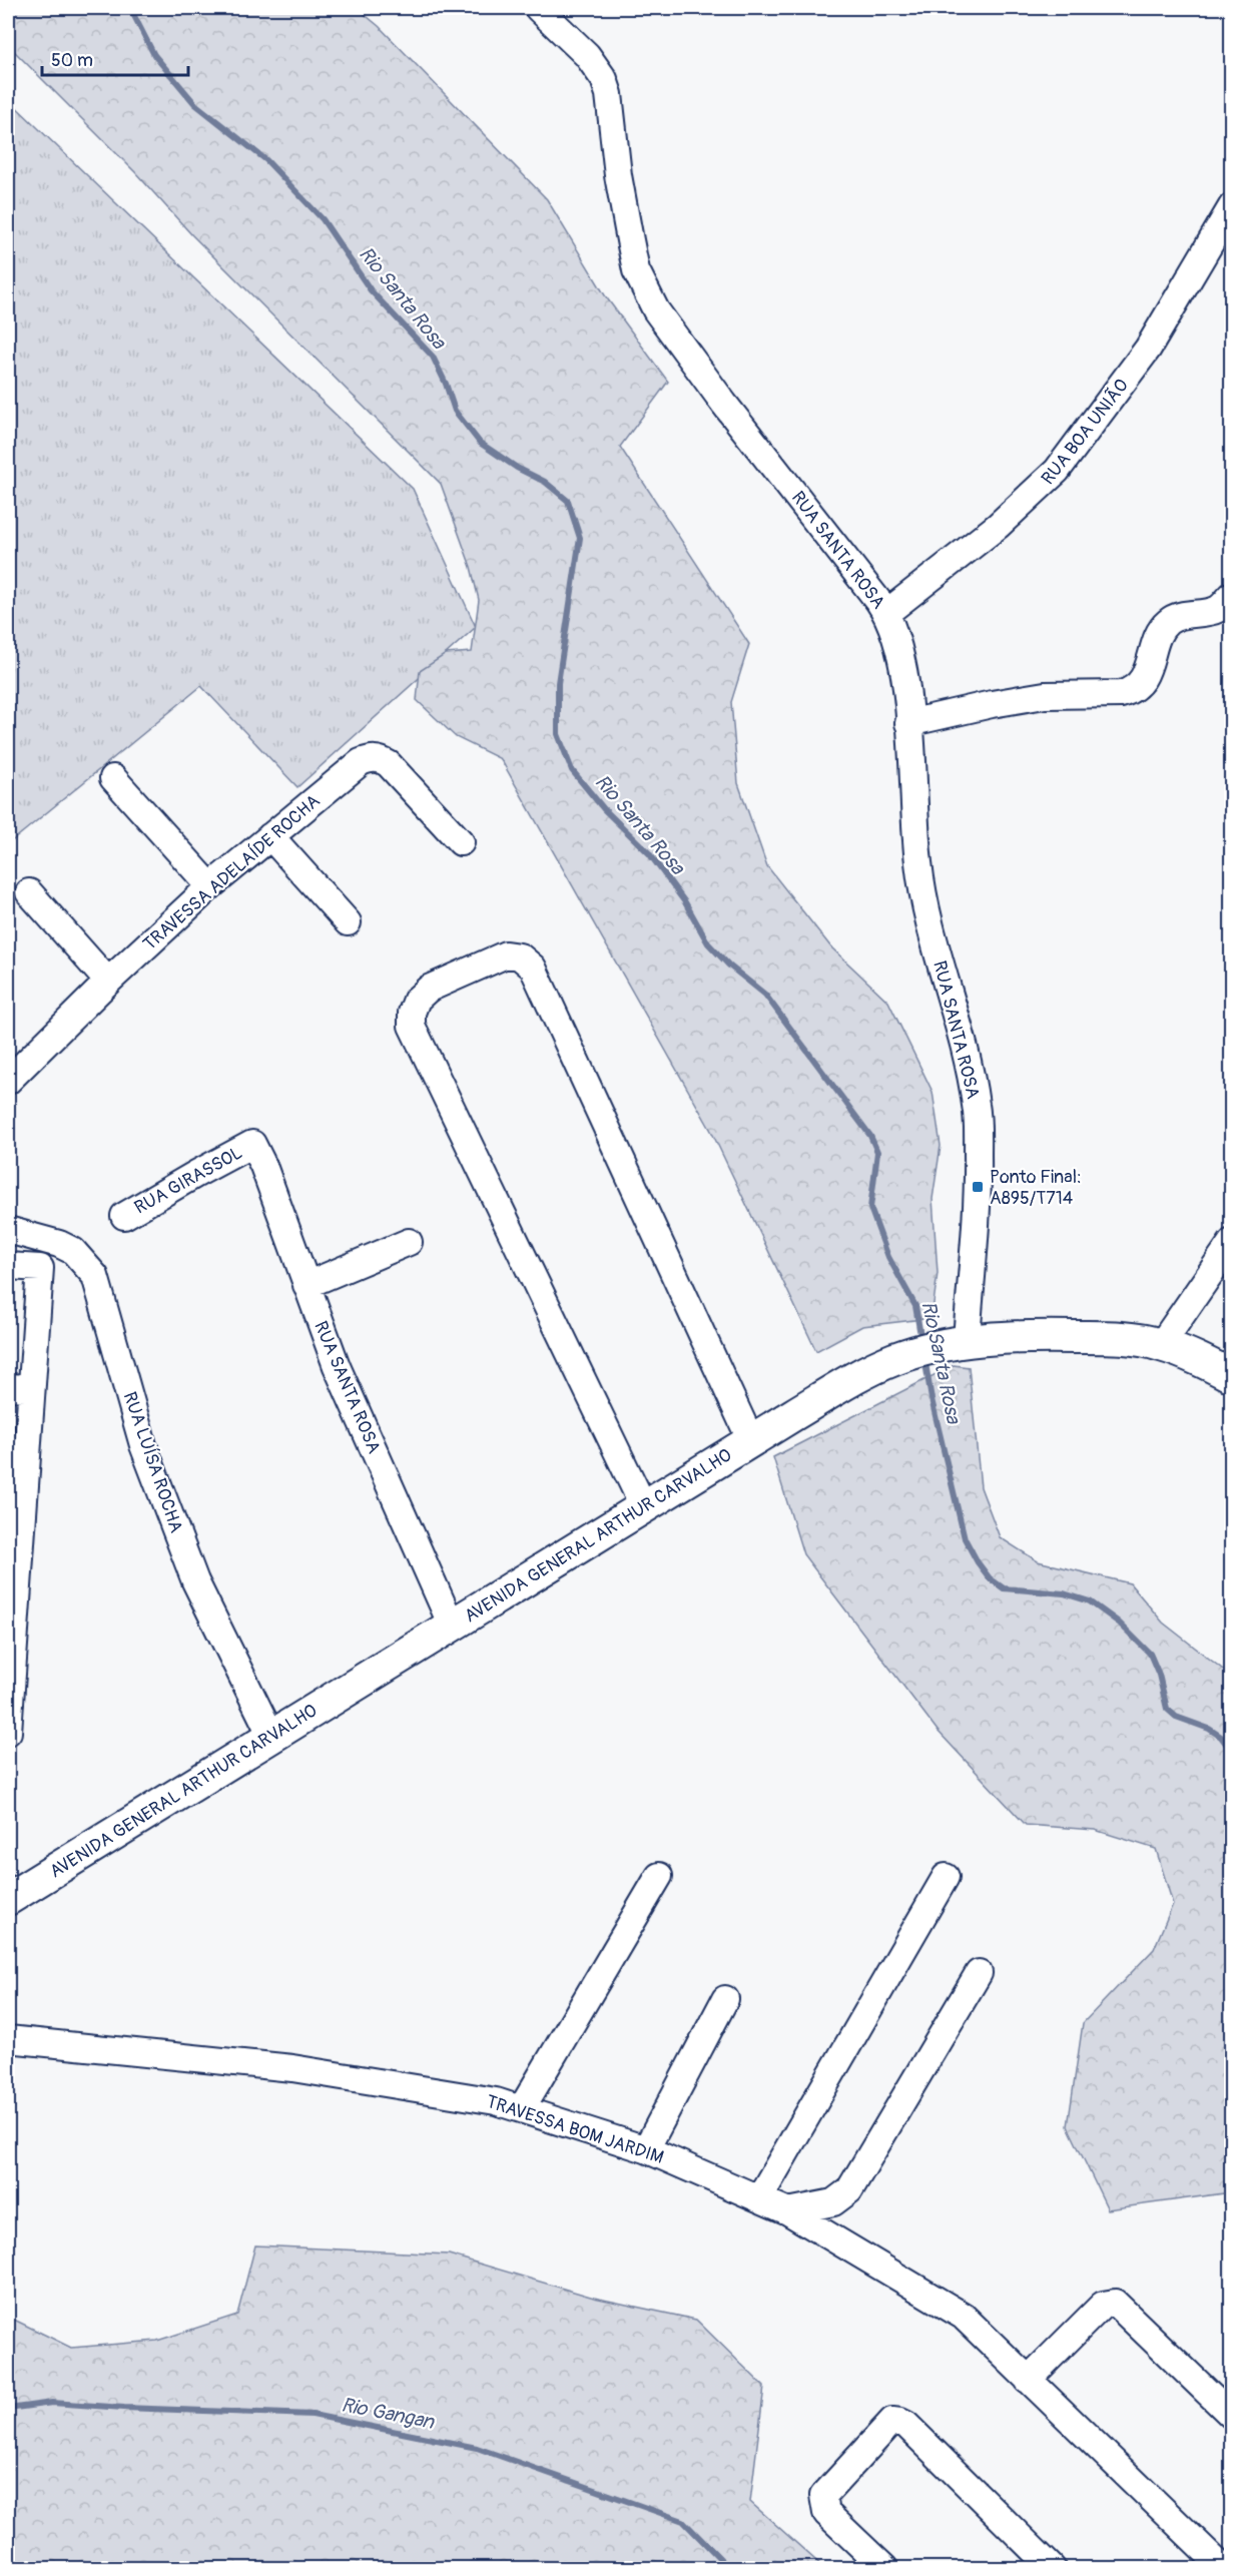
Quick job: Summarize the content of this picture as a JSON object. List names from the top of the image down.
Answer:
{
  "streets": {
    "main road": ["AVENIDA GENERAL ARTHUR CARVALHO"],
    "street": [
      "RUA BOA UNIÃO",
      "RUA SANTA ROSA",
      "TRAVESSA ADELAÍDE ROCHA",
      "RUA GIRASSOL",
      "RUA LUÍSA ROCHA",
      "TRAVESSA BOM JARDIM"
    ]
  },
  "crossings": [
    ["RUA BOA UNIÃO", "RUA SANTA ROSA"],
    ["RUA SANTA ROSA", "RUA GIRASSOL"],
    ["RUA SANTA ROSA", "AVENIDA GENERAL ARTHUR CARVALHO"],
    ["RUA LUÍSA ROCHA", "AVENIDA GENERAL ARTHUR CARVALHO"]
  ],
  "water": ["Rio Santa Rosa", "Rio Gangan"],
  "places": {
    "transit": ["Ponto Final: A895/T714"]
  },
  "scale_bar": "50 m"
}
